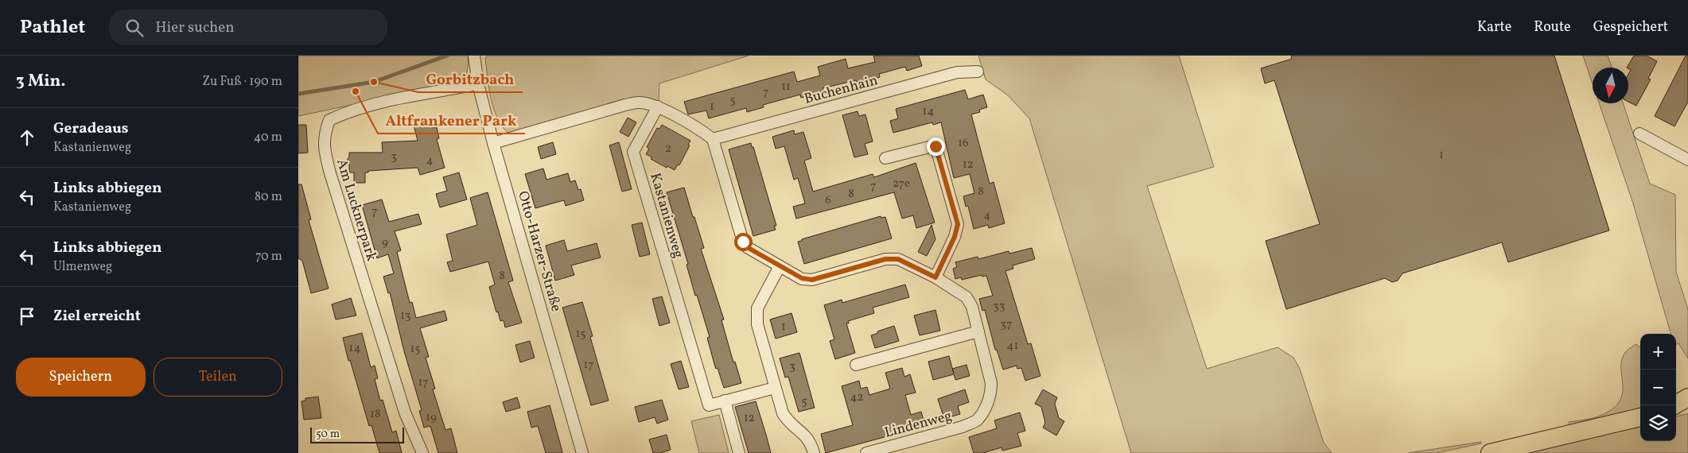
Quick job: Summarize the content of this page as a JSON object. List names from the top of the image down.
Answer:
{
  "streets": {
    "street": [
      "Buchenhain",
      "Am Lucknerpark",
      "Kastanienweg",
      "Otto-Harzer-Straße",
      "Lindenweg"
    ]
  },
  "crossings": [
    ["Am Lucknerpark", "Otto-Harzer-Straße"]
  ],
  "places": ["Gorbitzbach", "Altfrankener Park"],
  "house_numbers": [
    "11",
    "7",
    "5",
    "1",
    "14",
    "16",
    "2",
    "1",
    "3",
    "4",
    "12",
    "27e",
    "7",
    "8",
    "8",
    "6",
    "7",
    "4",
    "9",
    "8",
    "33",
    "13",
    "37",
    "1",
    "15",
    "41",
    "14",
    "15",
    "17",
    "3",
    "17",
    "42",
    "5",
    "18",
    "19",
    "12"
  ],
  "scale_bar": "50 m",
  "north": "bottom",
  "page": {
    "header": "Pathlet",
    "search": "Hier suchen",
    "nav": ["Karte", "Route", "Gespeichert"],
    "heading": ["3 Min.", "Zu Fuß · 190 m"],
    "list": [
      ["Geradeaus", "Kastanienweg", "40 m"],
      ["Links abbiegen", "Kastanienweg", "80 m"],
      ["Links abbiegen", "Ulmenweg", "70 m"],
      "Ziel erreicht"
    ],
    "map_buttons": ["+", "−"],
    "buttons": ["Speichern", "Teilen"],
    "scale": "50 m"
  }
}
